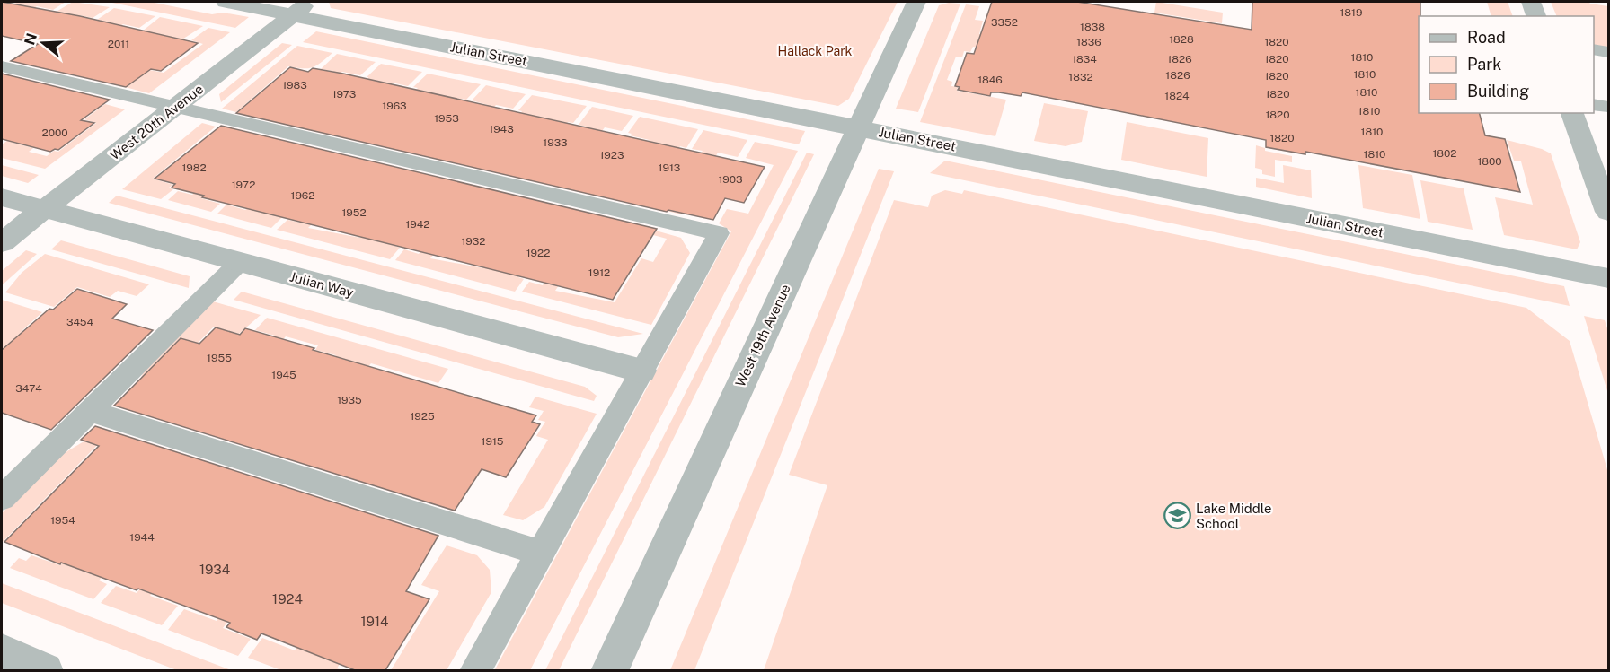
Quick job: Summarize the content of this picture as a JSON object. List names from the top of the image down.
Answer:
{
  "streets": {
    "street": [
      "Julian Street",
      "West 20th Avenue",
      "Julian Way",
      "West 19th Avenue"
    ]
  },
  "crossings": [
    ["Julian Street", "West 20th Avenue"],
    ["Julian Street", "West 19th Avenue"],
    ["West 20th Avenue", "Julian Way"]
  ],
  "parks": ["Hallack Park"],
  "places": {
    "school or university": ["Lake Middle School"]
  },
  "house_numbers": [
    "1819",
    "3352",
    "1838",
    "1828",
    "1836",
    "1820",
    "2011",
    "1810",
    "1834",
    "1826",
    "1820",
    "1810",
    "1826",
    "1820",
    "1832",
    "1846",
    "1983",
    "1810",
    "1973",
    "1820",
    "1824",
    "1963",
    "1810",
    "1820",
    "1953",
    "1943",
    "1810",
    "2000",
    "1820",
    "1933",
    "1802",
    "1810",
    "1923",
    "1800",
    "1982",
    "1913",
    "1903",
    "1972",
    "1962",
    "1952",
    "1942",
    "1932",
    "1922",
    "1912",
    "3454",
    "1955",
    "1945",
    "3474",
    "1935",
    "1925",
    "1915",
    "1954",
    "1944",
    "1934",
    "1924",
    "1914"
  ],
  "legend": ["Road", "Park", "Building"],
  "north": "left"
}
